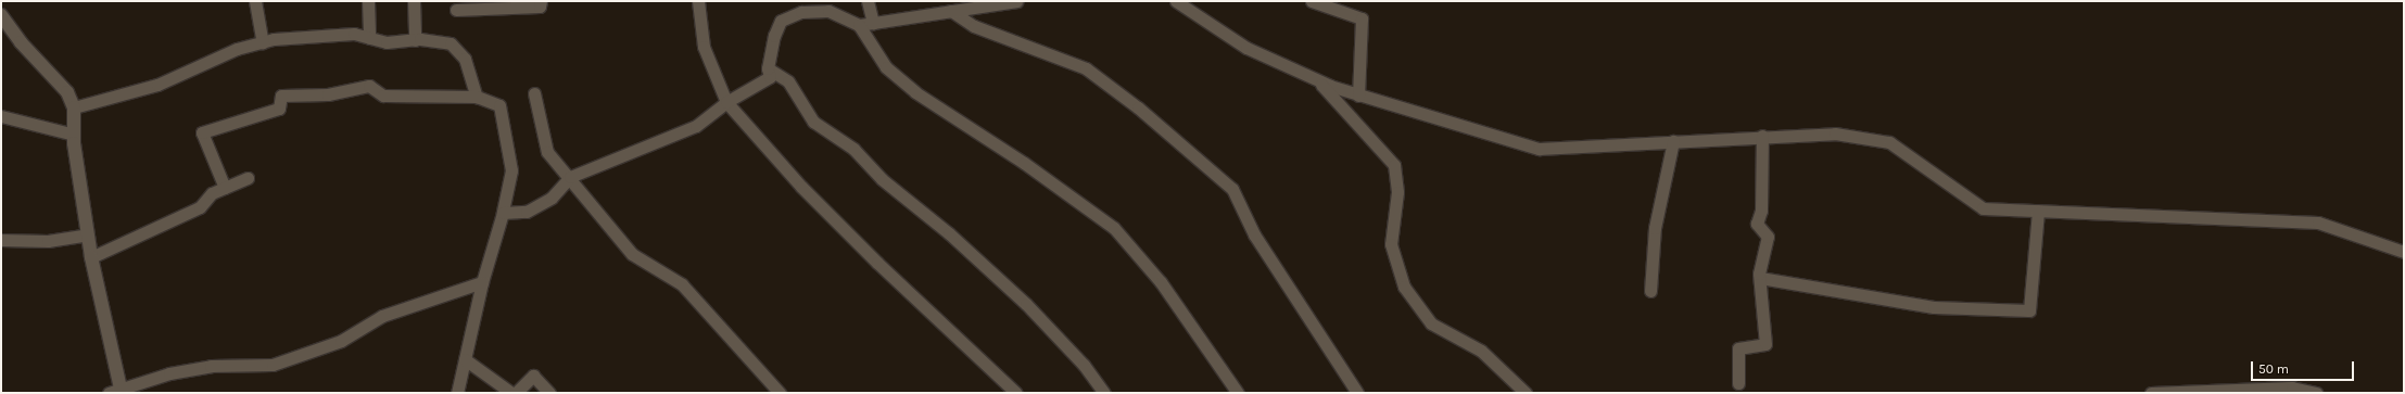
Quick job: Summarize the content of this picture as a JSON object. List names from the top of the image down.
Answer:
{
  "scale_bar": "50 m"
}
